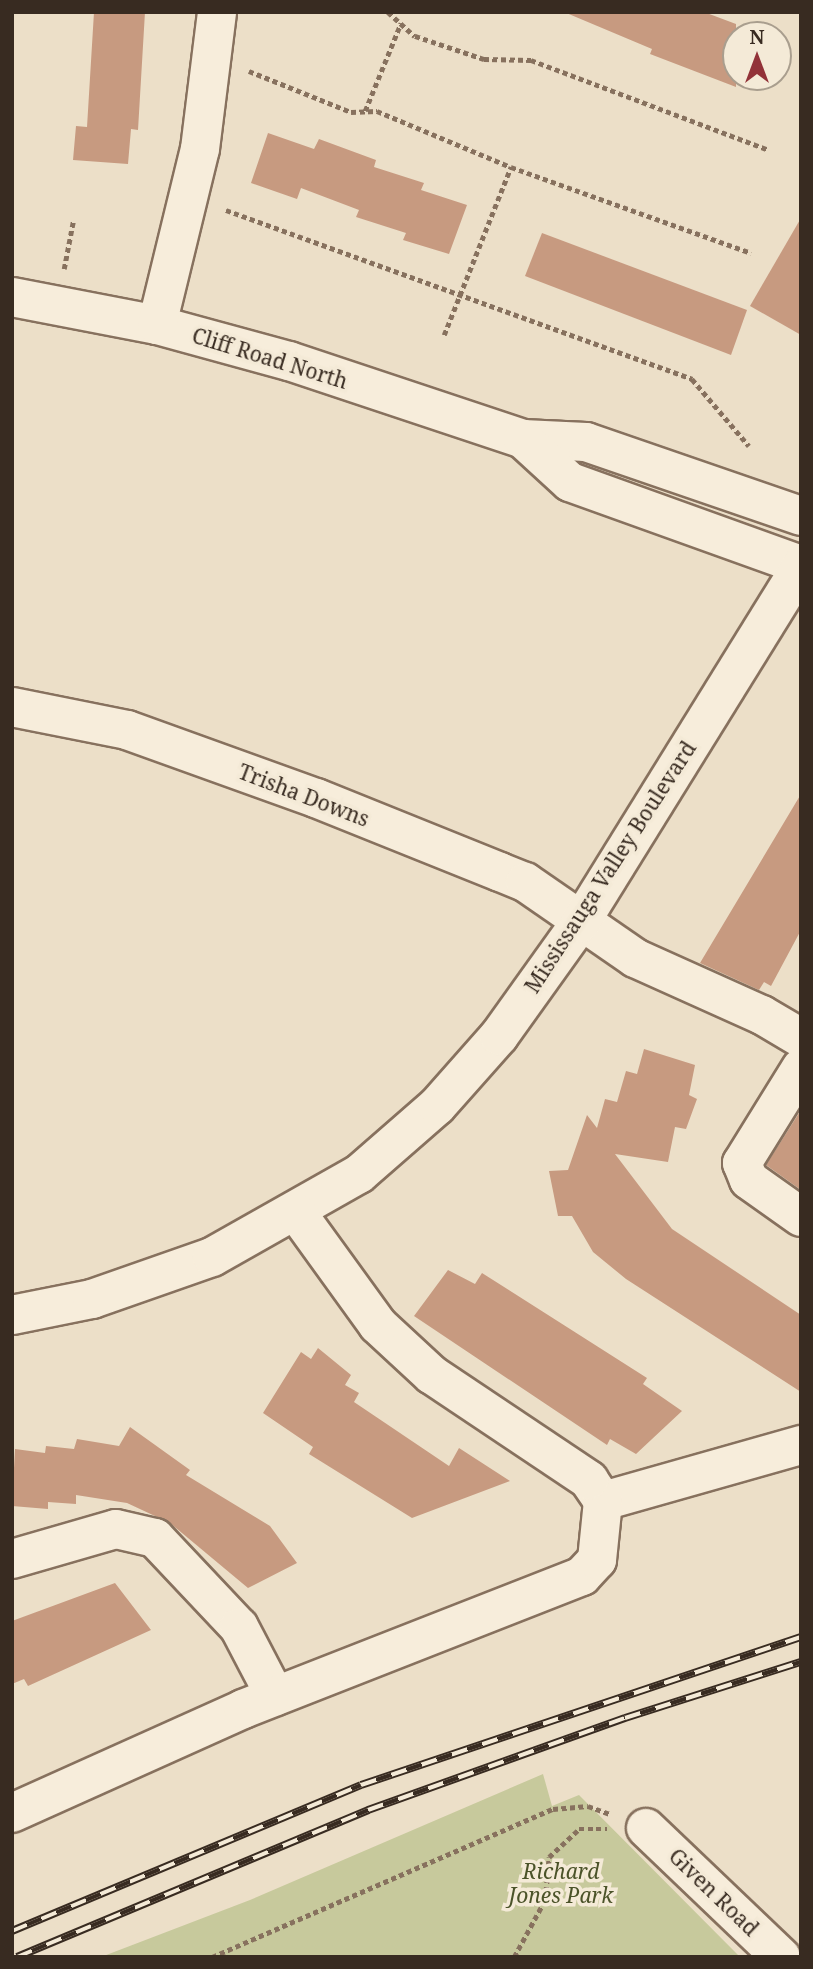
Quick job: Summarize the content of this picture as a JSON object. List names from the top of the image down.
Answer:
{
  "streets": {
    "street": [
      "Cliff Road North",
      "Trisha Downs",
      "Mississauga Valley Boulevard",
      "Given Road"
    ]
  },
  "crossings": [
    ["Cliff Road North", "Mississauga Valley Boulevard"],
    ["Trisha Downs", "Mississauga Valley Boulevard"]
  ],
  "parks": ["Richard Jones Park"],
  "north": "top"
}
